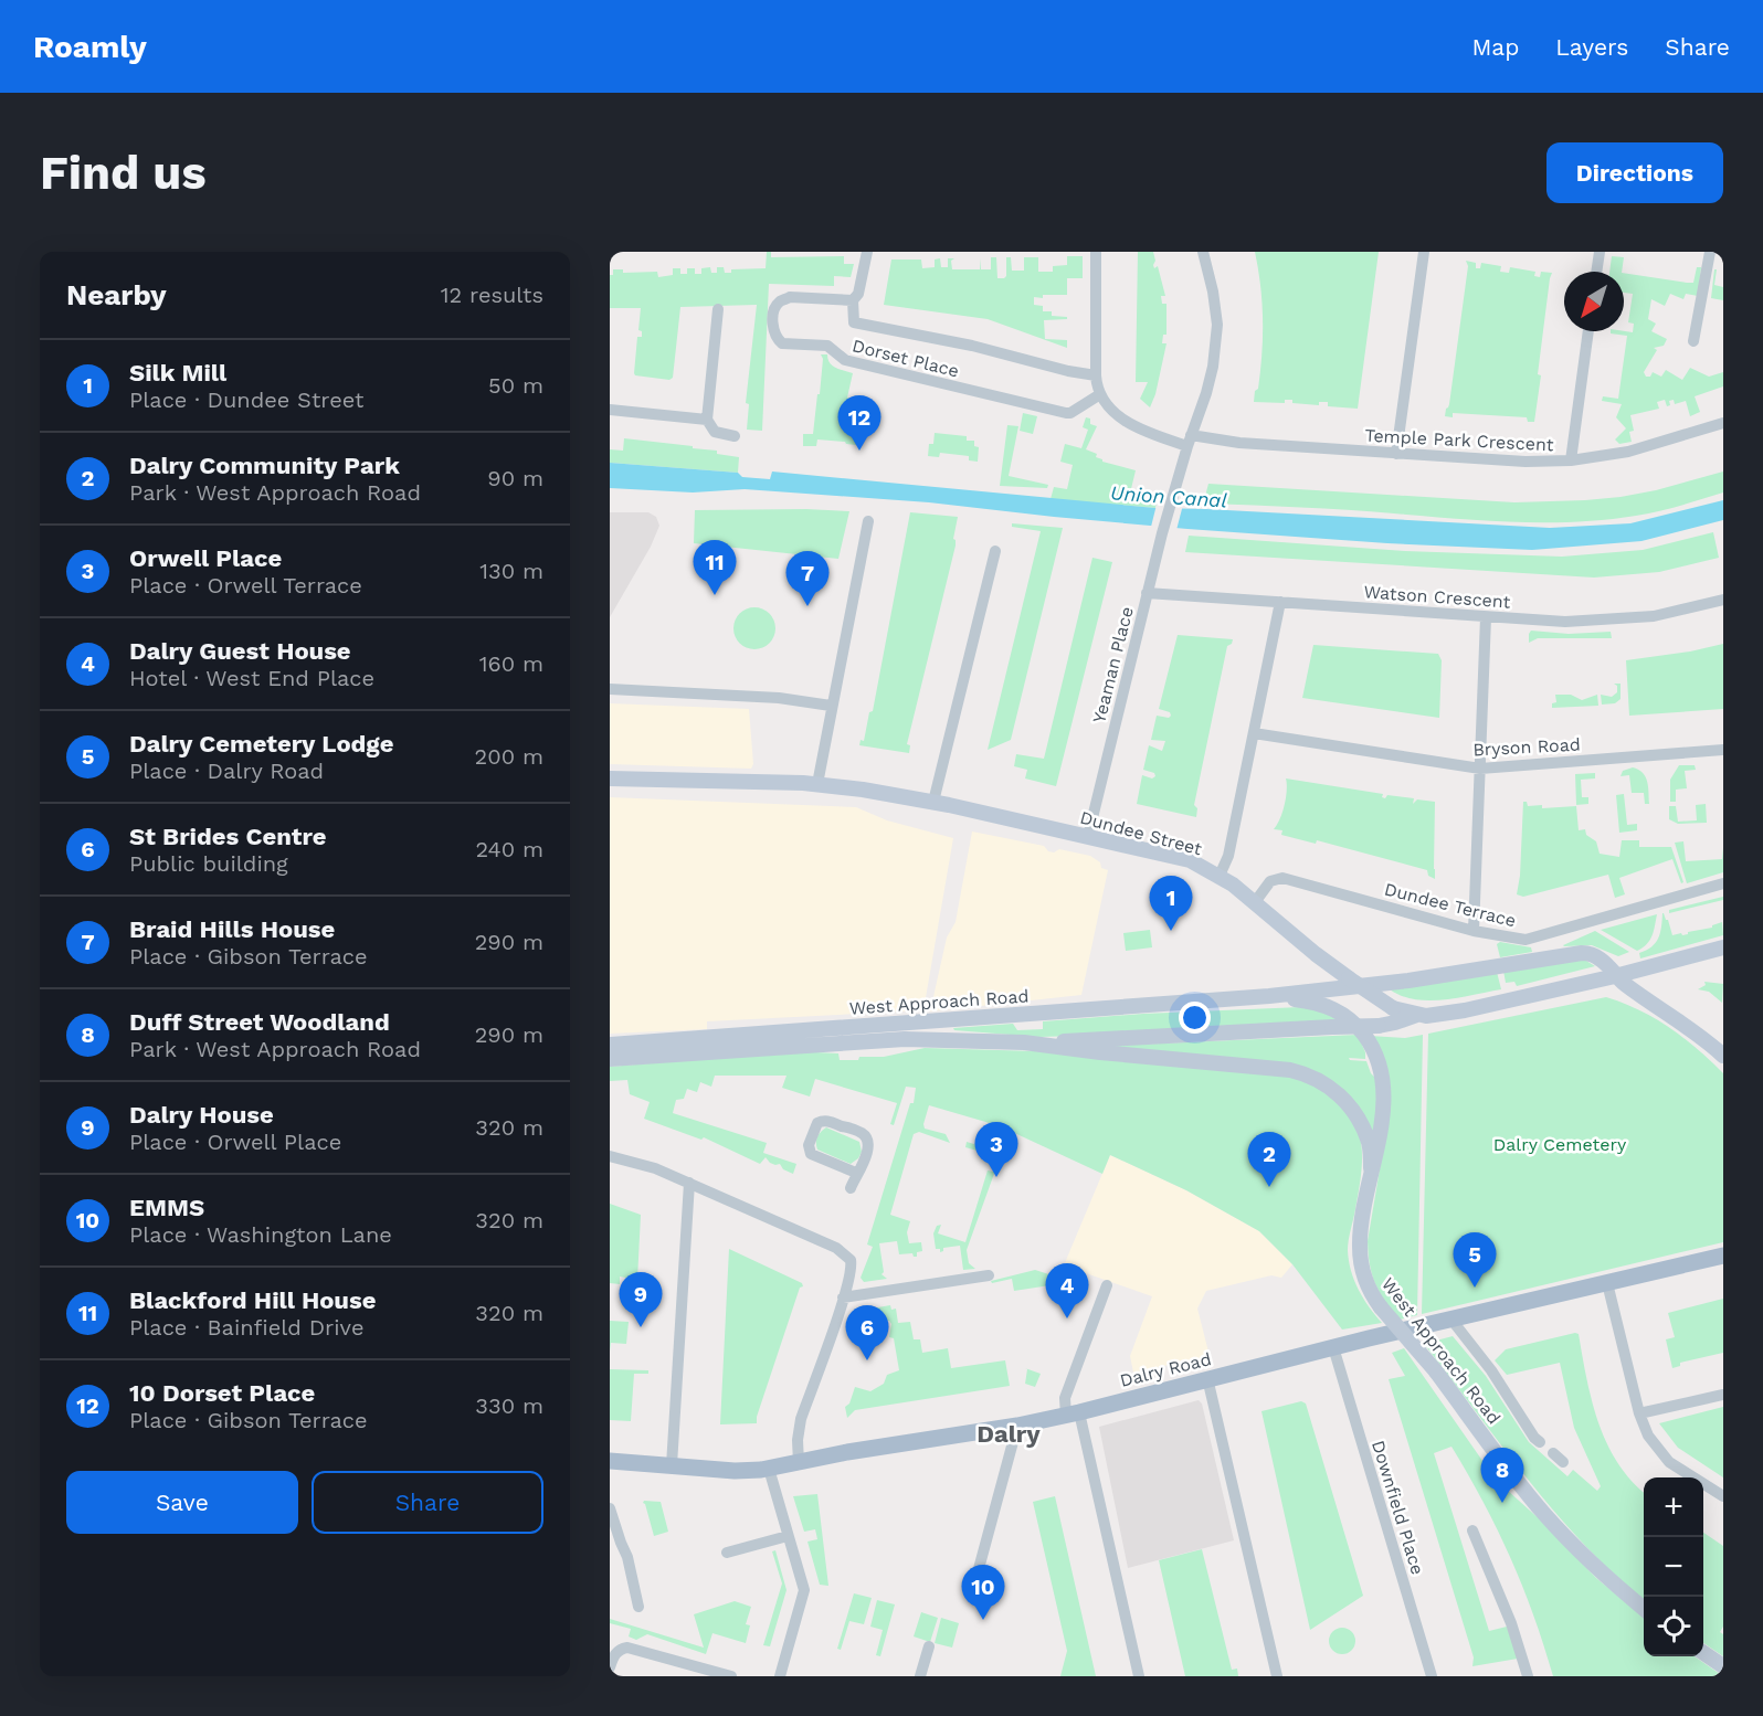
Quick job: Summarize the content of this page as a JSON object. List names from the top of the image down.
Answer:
{
  "streets": {
    "main road": ["Dalry Road"],
    "street": [
      "Dorset Place",
      "Temple Park Crescent",
      "Watson Crescent",
      "Yeaman Place",
      "Bryson Road",
      "Dundee Street",
      "Dundee Terrace",
      "West Approach Road",
      "Downfield Place"
    ]
  },
  "crossings": [
    ["Dorset Place", "Temple Park Crescent"],
    ["Temple Park Crescent", "Yeaman Place"],
    ["Watson Crescent", "Yeaman Place"],
    ["Yeaman Place", "Dundee Street"],
    ["Dundee Street", "Dundee Terrace"],
    ["Dundee Street", "West Approach Road"],
    ["Dalry Road", "Downfield Place"]
  ],
  "districts": ["Dalry"],
  "water": ["Union Canal"],
  "parks": ["Dalry Cemetery"],
  "north": "bottom left",
  "page": {
    "header": "Roamly",
    "nav": ["Map", "Layers", "Share"],
    "buttons": [
      "Directions",
      ["Save", "Share"]
    ],
    "title": "Find us",
    "heading": ["Nearby", "12 results"],
    "list": [
      {
        "mark": "1",
        "name": "Silk Mill",
        "note": "Place · Dundee Street",
        "value": "50 m"
      },
      {
        "mark": "2",
        "name": "Dalry Community Park",
        "note": "Park · West Approach Road",
        "value": "90 m"
      },
      {
        "mark": "3",
        "name": "Orwell Place",
        "note": "Place · Orwell Terrace",
        "value": "130 m"
      },
      {
        "mark": "4",
        "name": "Dalry Guest House",
        "note": "Hotel · West End Place",
        "value": "160 m"
      },
      {
        "mark": "5",
        "name": "Dalry Cemetery Lodge",
        "note": "Place · Dalry Road",
        "value": "200 m"
      },
      {
        "mark": "6",
        "name": "St Brides Centre",
        "note": "Public building",
        "value": "240 m"
      },
      {
        "mark": "7",
        "name": "Braid Hills House",
        "note": "Place · Gibson Terrace",
        "value": "290 m"
      },
      {
        "mark": "8",
        "name": "Duff Street Woodland",
        "note": "Park · West Approach Road",
        "value": "290 m"
      },
      {
        "mark": "9",
        "name": "Dalry House",
        "note": "Place · Orwell Place",
        "value": "320 m"
      },
      {
        "mark": "10",
        "name": "EMMS",
        "note": "Place · Washington Lane",
        "value": "320 m"
      },
      {
        "mark": "11",
        "name": "Blackford Hill House",
        "note": "Place · Bainfield Drive",
        "value": "320 m"
      },
      {
        "mark": "12",
        "name": "10 Dorset Place",
        "note": "Place · Gibson Terrace",
        "value": "330 m"
      }
    ],
    "pins": [
      "12",
      "11",
      "7",
      "1",
      "3",
      "2",
      "5",
      "4",
      "9",
      "6",
      "8",
      "10"
    ],
    "map_buttons": ["+", "−"]
  }
}
